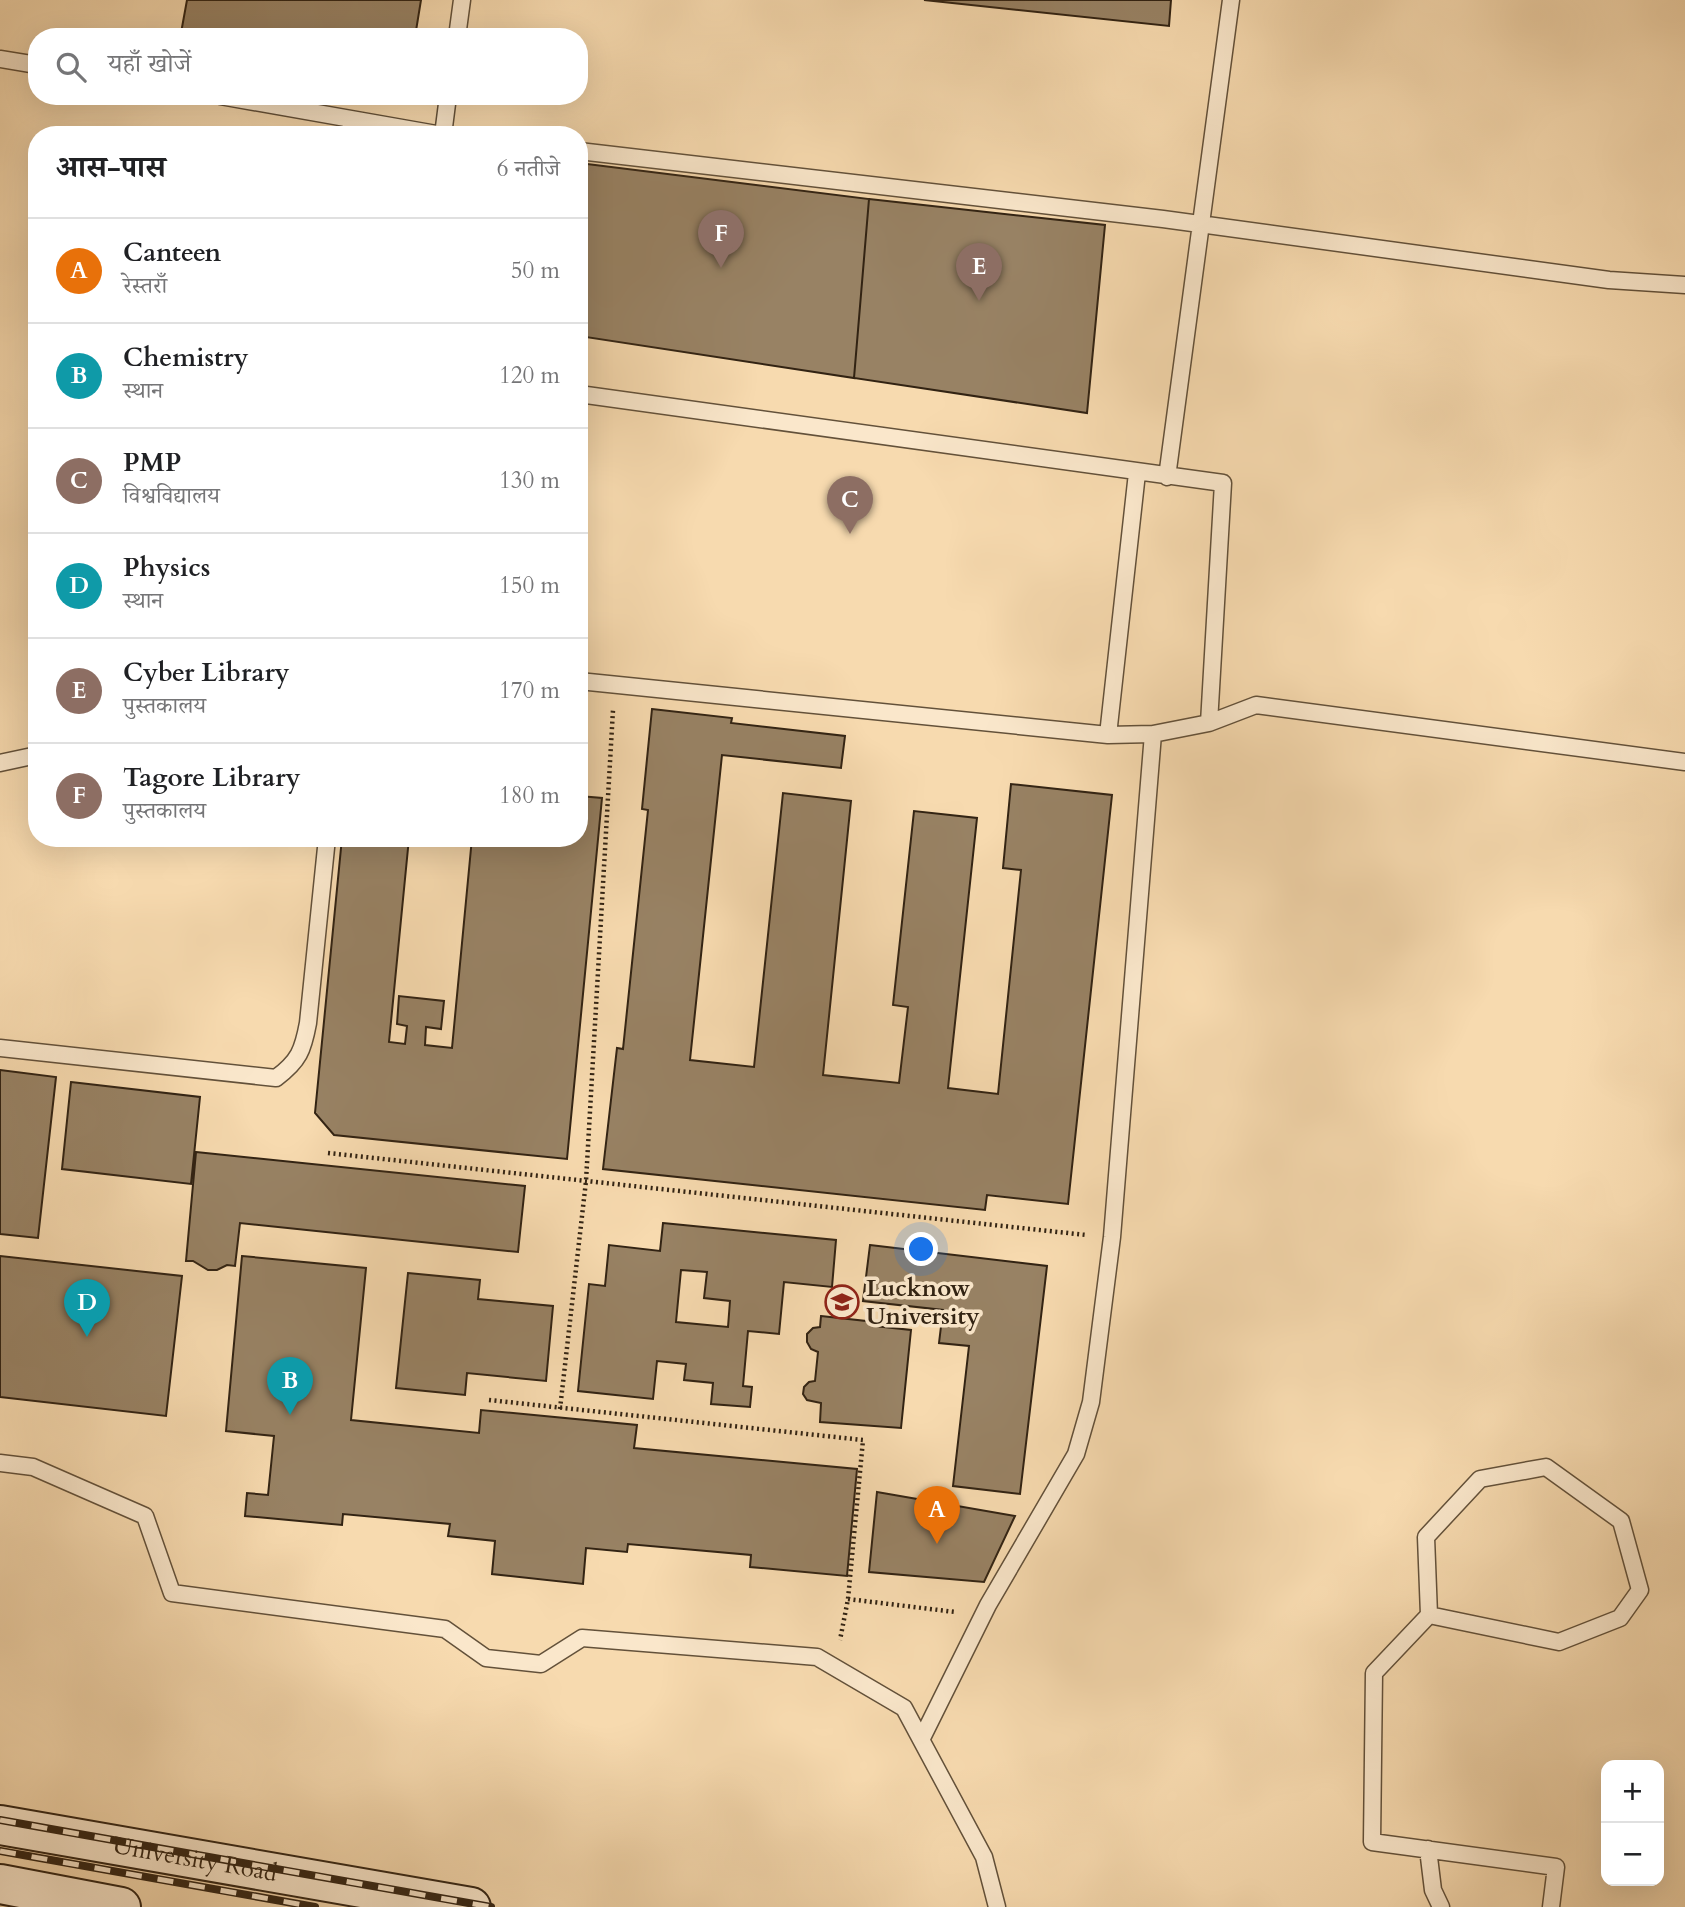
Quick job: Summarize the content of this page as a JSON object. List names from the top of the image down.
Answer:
{
  "streets": {
    "main road": ["University Road"]
  },
  "places": {
    "school or university": ["Lucknow University"]
  },
  "page": {
    "search": "यहाँ खोजें",
    "heading": ["आस-पास", "6 नतीजे"],
    "pins": [
      "F",
      "E",
      "C",
      "D",
      "B",
      "A"
    ],
    "list": [
      {
        "mark": "A",
        "name": "Canteen",
        "note": "रेस्तराँ",
        "value": "50 m"
      },
      {
        "mark": "B",
        "name": "Chemistry",
        "note": "स्थान",
        "value": "120 m"
      },
      {
        "mark": "C",
        "name": "PMP",
        "note": "विश्वविद्यालय",
        "value": "130 m"
      },
      {
        "mark": "D",
        "name": "Physics",
        "note": "स्थान",
        "value": "150 m"
      },
      {
        "mark": "E",
        "name": "Cyber Library",
        "note": "पुस्तकालय",
        "value": "170 m"
      },
      {
        "mark": "F",
        "name": "Tagore Library",
        "note": "पुस्तकालय",
        "value": "180 m"
      }
    ],
    "map_buttons": ["+", "−"]
  }
}
